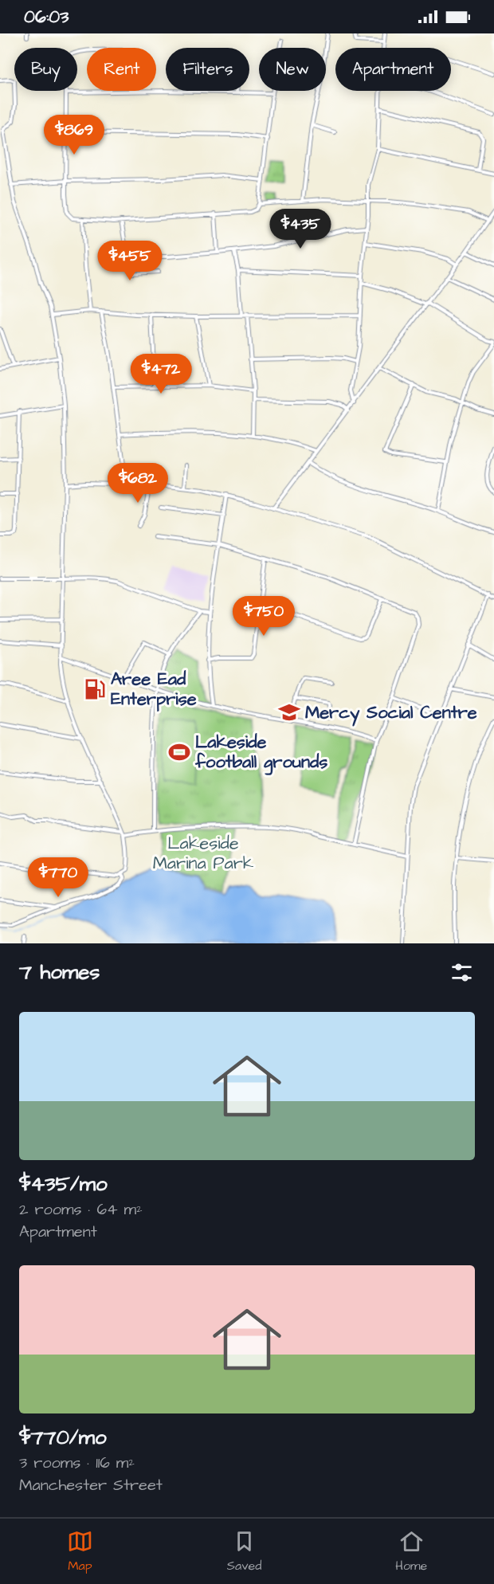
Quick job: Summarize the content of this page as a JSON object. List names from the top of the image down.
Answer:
{
  "parks": ["Lakeside Marina Park"],
  "places": {
    "fuel station": ["Aree Ead Enterprise"],
    "school or university": ["Mercy Social Centre"],
    "sports": ["Lakeside football grounds"]
  },
  "page": {
    "status": "06:03",
    "chip": [
      "Buy",
      "Rent",
      "Filters",
      "New",
      "Apartment"
    ],
    "price": [
      "$869",
      "$435",
      "$455",
      "$472",
      "$682",
      "$750",
      "$770"
    ],
    "heading": "7 homes",
    "list": [
      {
        "name": "$435/mo",
        "note": "2 rooms · 64 m² · Apartment"
      },
      {
        "name": "$770/mo",
        "note": "3 rooms · 116 m² · Manchester Street"
      }
    ],
    "tabs": ["Map", "Saved", "Home"]
  }
}
